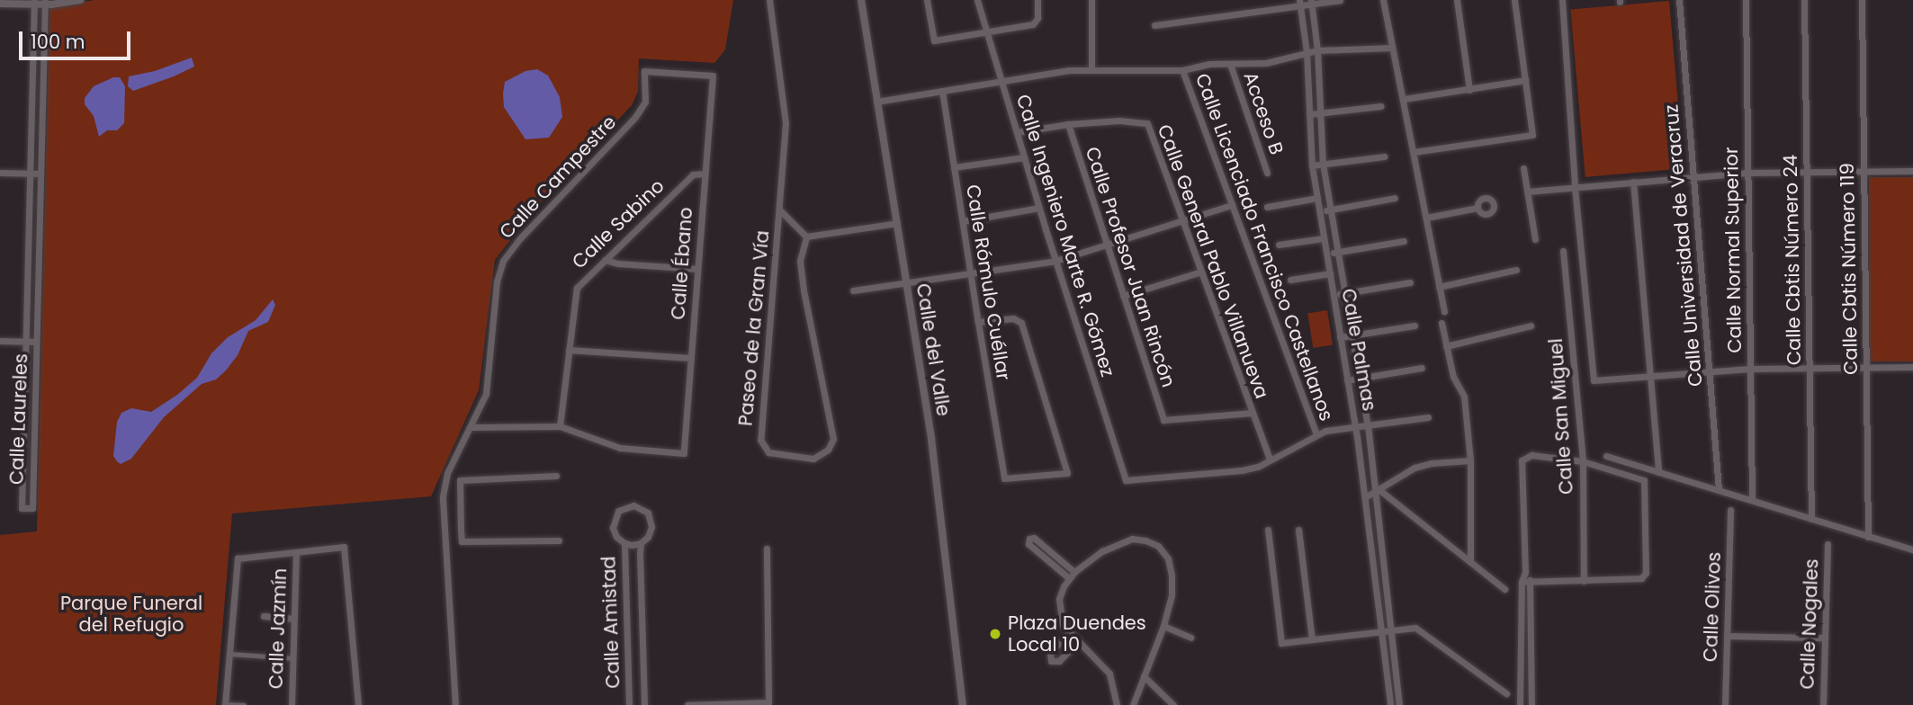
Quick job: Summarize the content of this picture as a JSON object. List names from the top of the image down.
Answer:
{
  "streets": {
    "street": [
      "Acceso B",
      "Calle Campestre",
      "Calle Sabino",
      "Calle Ingeniero Marte R. Gómez",
      "Calle Universidad de Veracruz",
      "Calle Licenciado Francisco Castellanos",
      "Calle Normal Superior",
      "Calle Cbtis Número 24",
      "Calle General Pablo Villanueva",
      "Calle Ébano",
      "Calle Profesor Juan Rincón",
      "Calle Cbtis Número 119",
      "Calle Rómulo Cuéllar",
      "Paseo de la Gran Vía",
      "Calle del Valle",
      "Calle Palmas",
      "Calle San Miguel",
      "Calle Laureles",
      "Calle Olivos",
      "Calle Amistad",
      "Calle Nogales",
      "Calle Jazmín"
    ]
  },
  "crossings": [
    ["Calle Campestre", "Calle Ébano"],
    ["Calle Sabino", "Calle Ébano"],
    ["Calle Ingeniero Marte R. Gómez", "Calle General Pablo Villanueva"],
    ["Calle General Pablo Villanueva", "Calle Profesor Juan Rincón"]
  ],
  "parks": ["Parque Funeral del Refugio"],
  "places": ["Plaza Duendes Local 10"],
  "scale_bar": "100 m"
}
